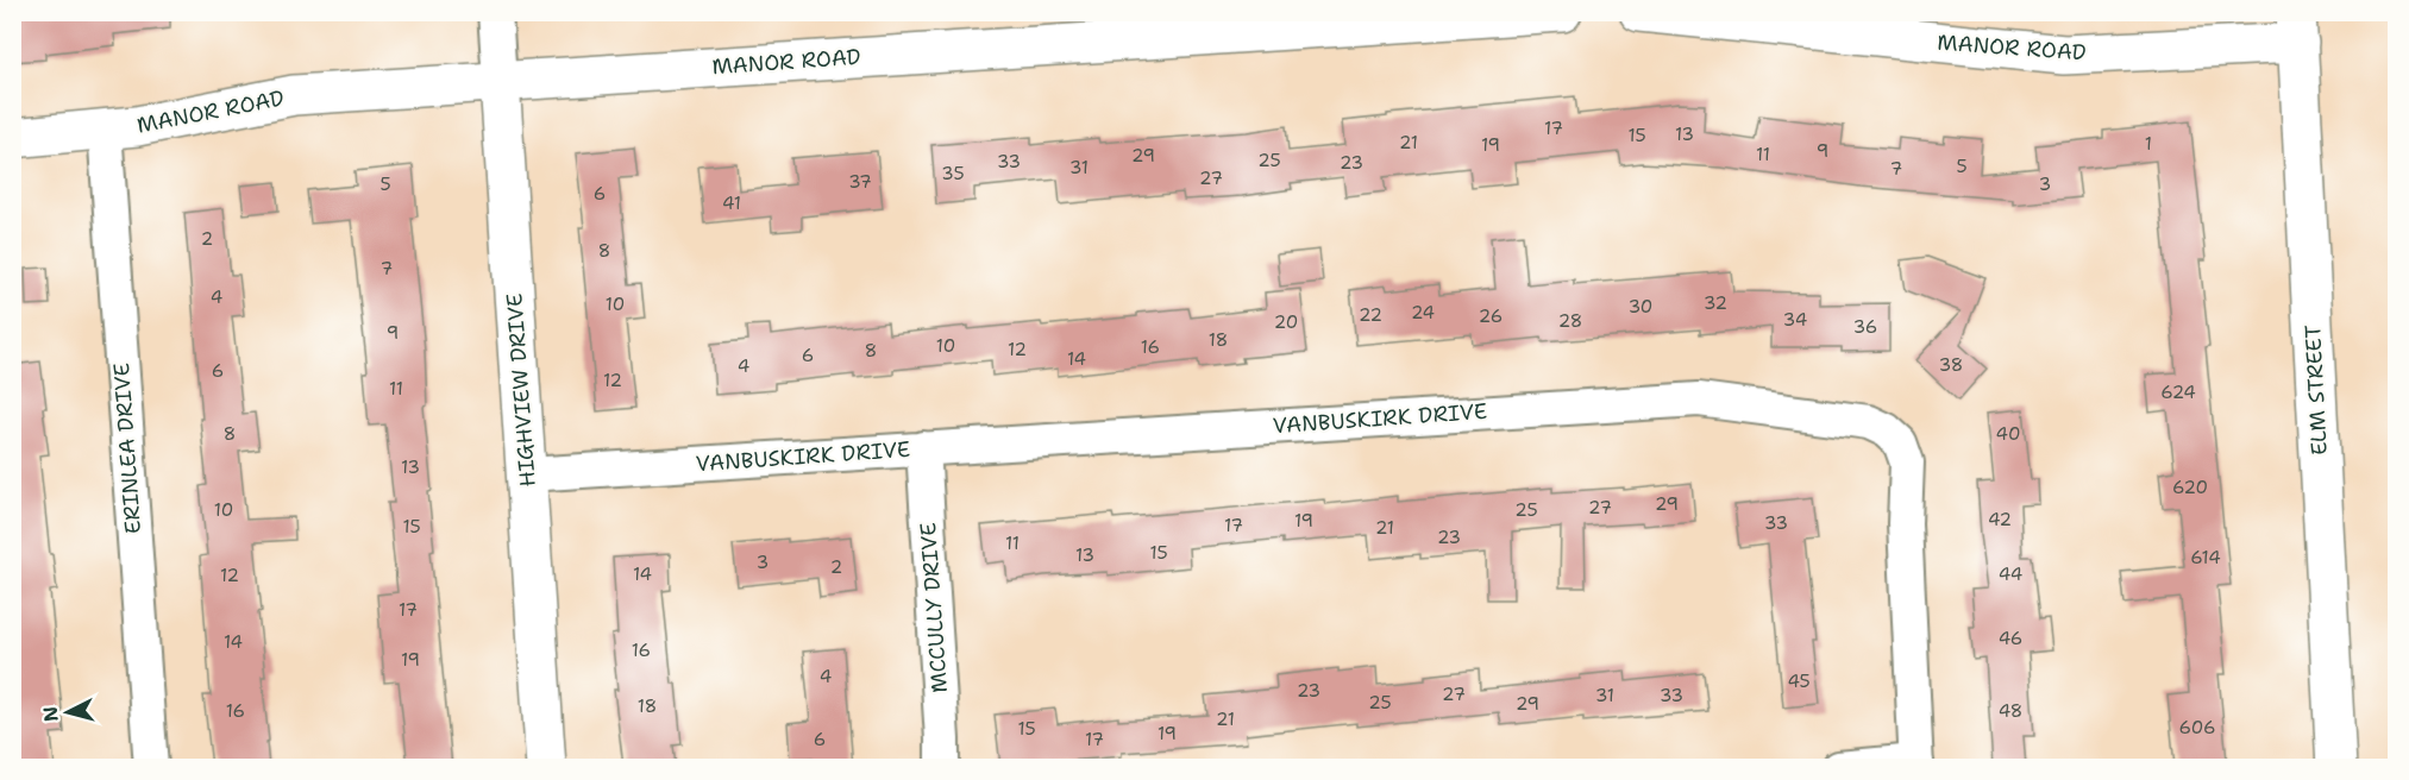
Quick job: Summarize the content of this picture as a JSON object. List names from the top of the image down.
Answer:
{
  "streets": {
    "street": [
      "MANOR ROAD",
      "HIGHVIEW DRIVE",
      "ELM STREET",
      "VANBUSKIRK DRIVE",
      "ERINLEA DRIVE",
      "MCCULLY DRIVE"
    ]
  },
  "crossings": [
    ["MANOR ROAD", "HIGHVIEW DRIVE"],
    ["MANOR ROAD", "ELM STREET"],
    ["MANOR ROAD", "ERINLEA DRIVE"],
    ["HIGHVIEW DRIVE", "VANBUSKIRK DRIVE"],
    ["VANBUSKIRK DRIVE", "MCCULLY DRIVE"]
  ],
  "house_numbers": [
    "17",
    "13",
    "15",
    "21",
    "1",
    "19",
    "9",
    "11",
    "29",
    "25",
    "33",
    "23",
    "5",
    "31",
    "7",
    "35",
    "27",
    "37",
    "5",
    "3",
    "6",
    "41",
    "2",
    "8",
    "7",
    "4",
    "32",
    "10",
    "30",
    "24",
    "22",
    "26",
    "34",
    "28",
    "20",
    "36",
    "9",
    "18",
    "10",
    "16",
    "12",
    "8",
    "6",
    "14",
    "38",
    "4",
    "6",
    "12",
    "11",
    "624",
    "8",
    "40",
    "13",
    "620",
    "29",
    "27",
    "10",
    "25",
    "42",
    "19",
    "33",
    "17",
    "15",
    "21",
    "23",
    "11",
    "15",
    "13",
    "614",
    "3",
    "2",
    "14",
    "44",
    "12",
    "17",
    "46",
    "14",
    "16",
    "19",
    "4",
    "45",
    "23",
    "27",
    "31",
    "33",
    "25",
    "29",
    "18",
    "16",
    "48",
    "21",
    "606",
    "15",
    "19",
    "6",
    "17"
  ],
  "north": "left"
}
